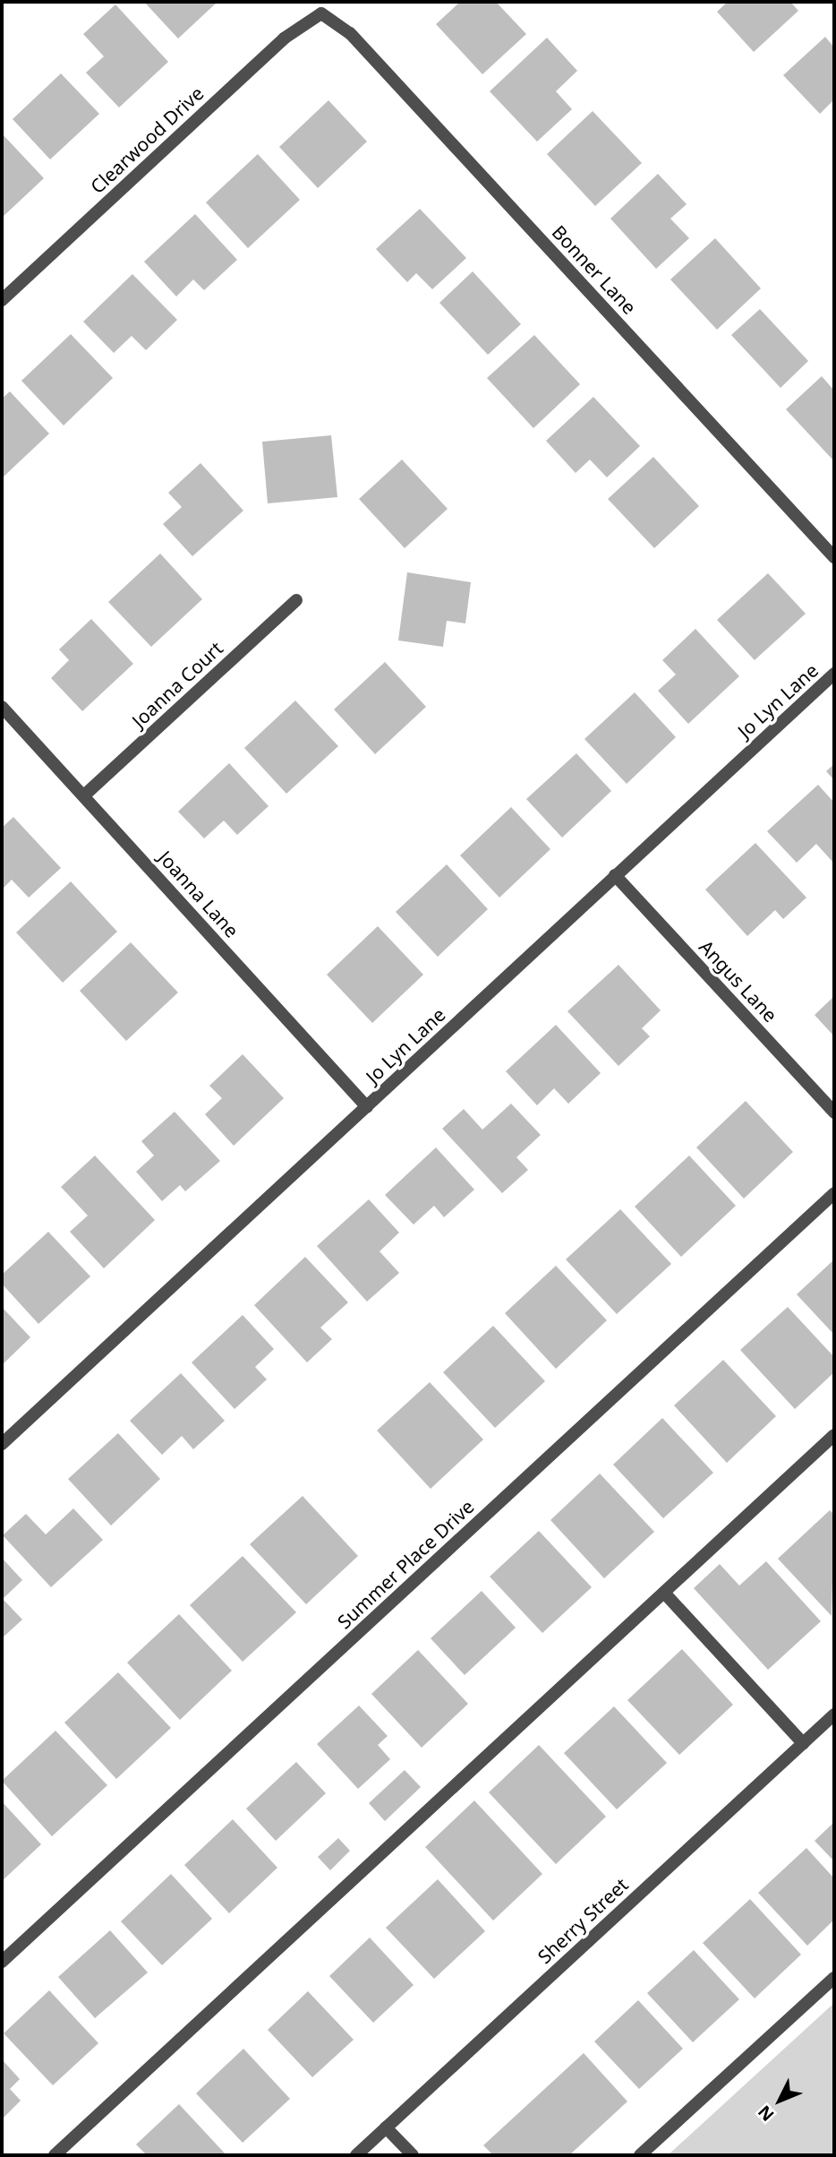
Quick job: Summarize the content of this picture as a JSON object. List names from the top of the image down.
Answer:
{
  "streets": {
    "street": [
      "Clearwood Drive",
      "Bonner Lane",
      "Joanna Court",
      "Jo Lyn Lane",
      "Joanna Lane",
      "Angus Lane",
      "Summer Place Drive",
      "Sherry Street"
    ]
  },
  "crossings": [
    ["Clearwood Drive", "Bonner Lane"],
    ["Joanna Court", "Joanna Lane"],
    ["Jo Lyn Lane", "Joanna Lane"],
    ["Jo Lyn Lane", "Angus Lane"]
  ],
  "north": "bottom left"
}
